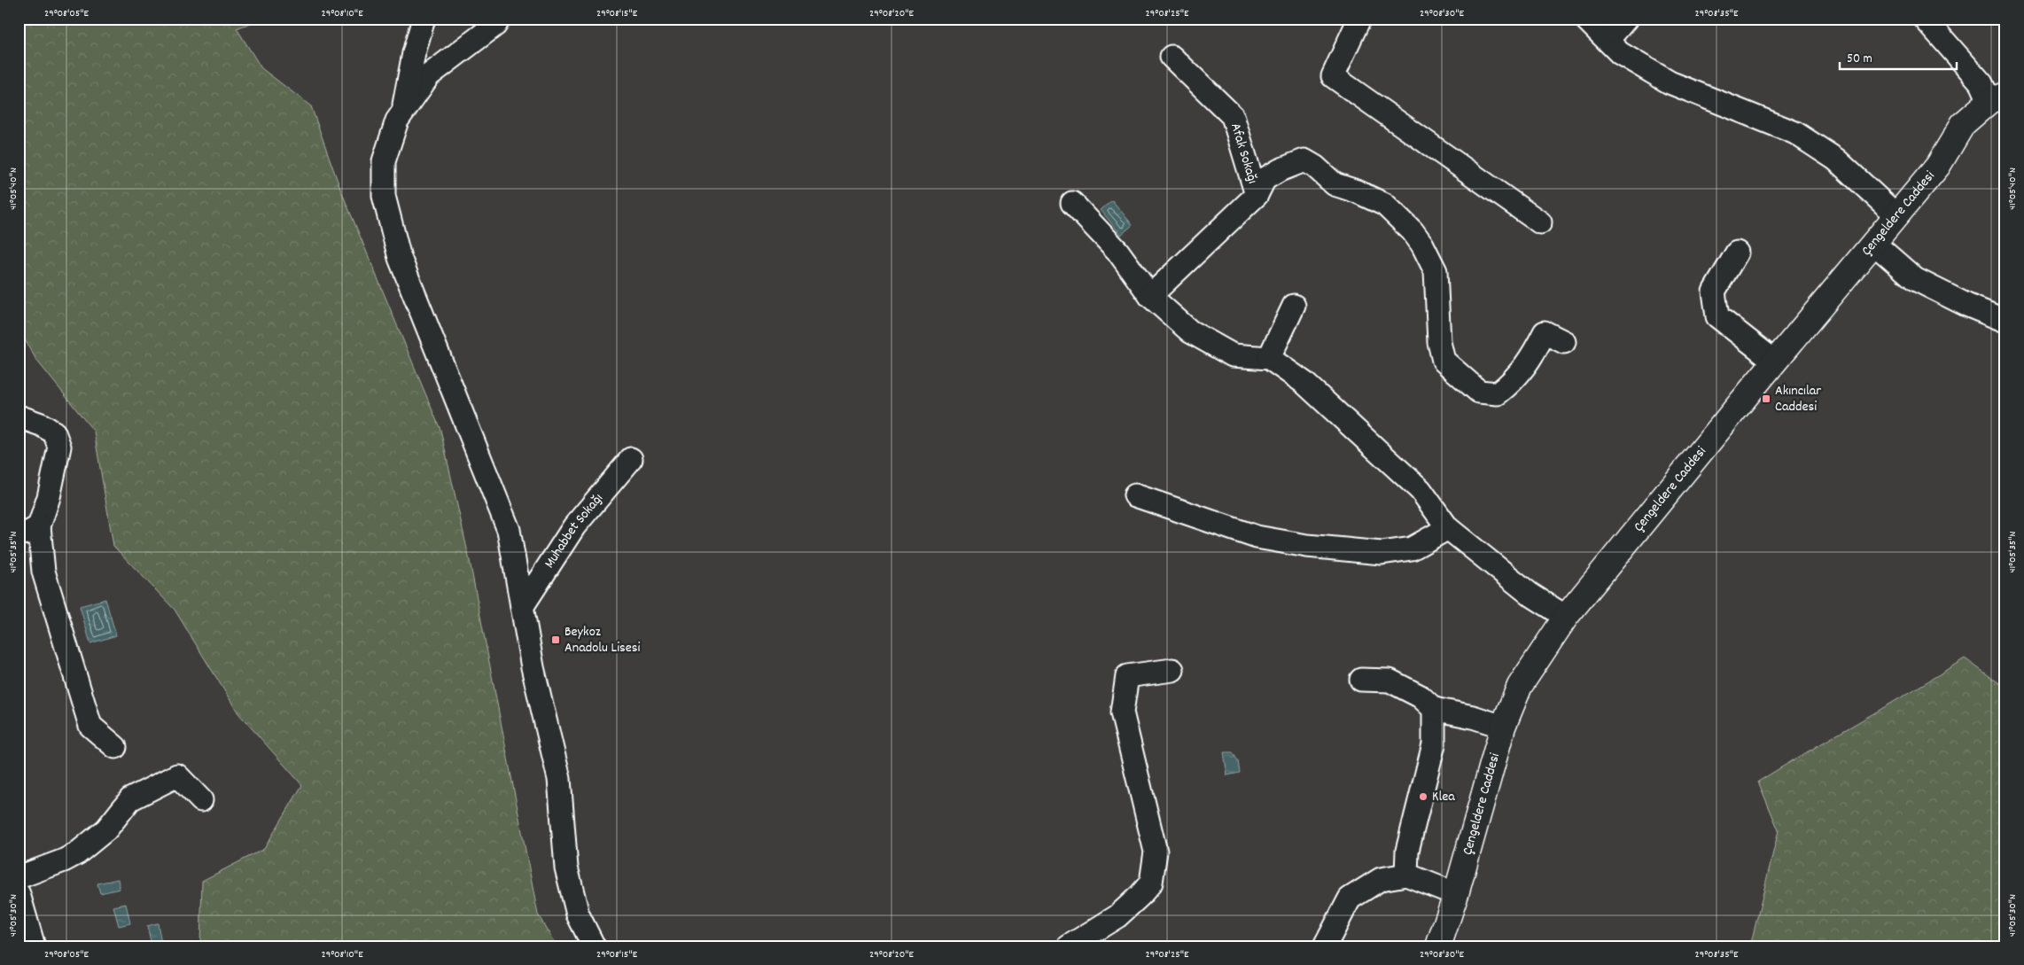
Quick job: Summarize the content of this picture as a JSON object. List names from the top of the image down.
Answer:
{
  "streets": {
    "main road": ["Çengeldere Caddesi"],
    "street": ["Afak Sokağı", "Muhabbet Sokağı"]
  },
  "places": {
    "transit": ["Akıncılar Caddesi", "Beykoz Anadolu Lisesi"],
    "other": ["Klea"]
  },
  "scale_bar": "50 m",
  "coordinates": [
    "29°08'05\"E",
    "29°08'10\"E",
    "29°08'15\"E",
    "29°08'20\"E",
    "29°08'25\"E",
    "29°08'30\"E",
    "29°08'35\"E",
    "41°05'40\"N",
    "41°05'35\"N",
    "41°05'30\"N"
  ]
}
